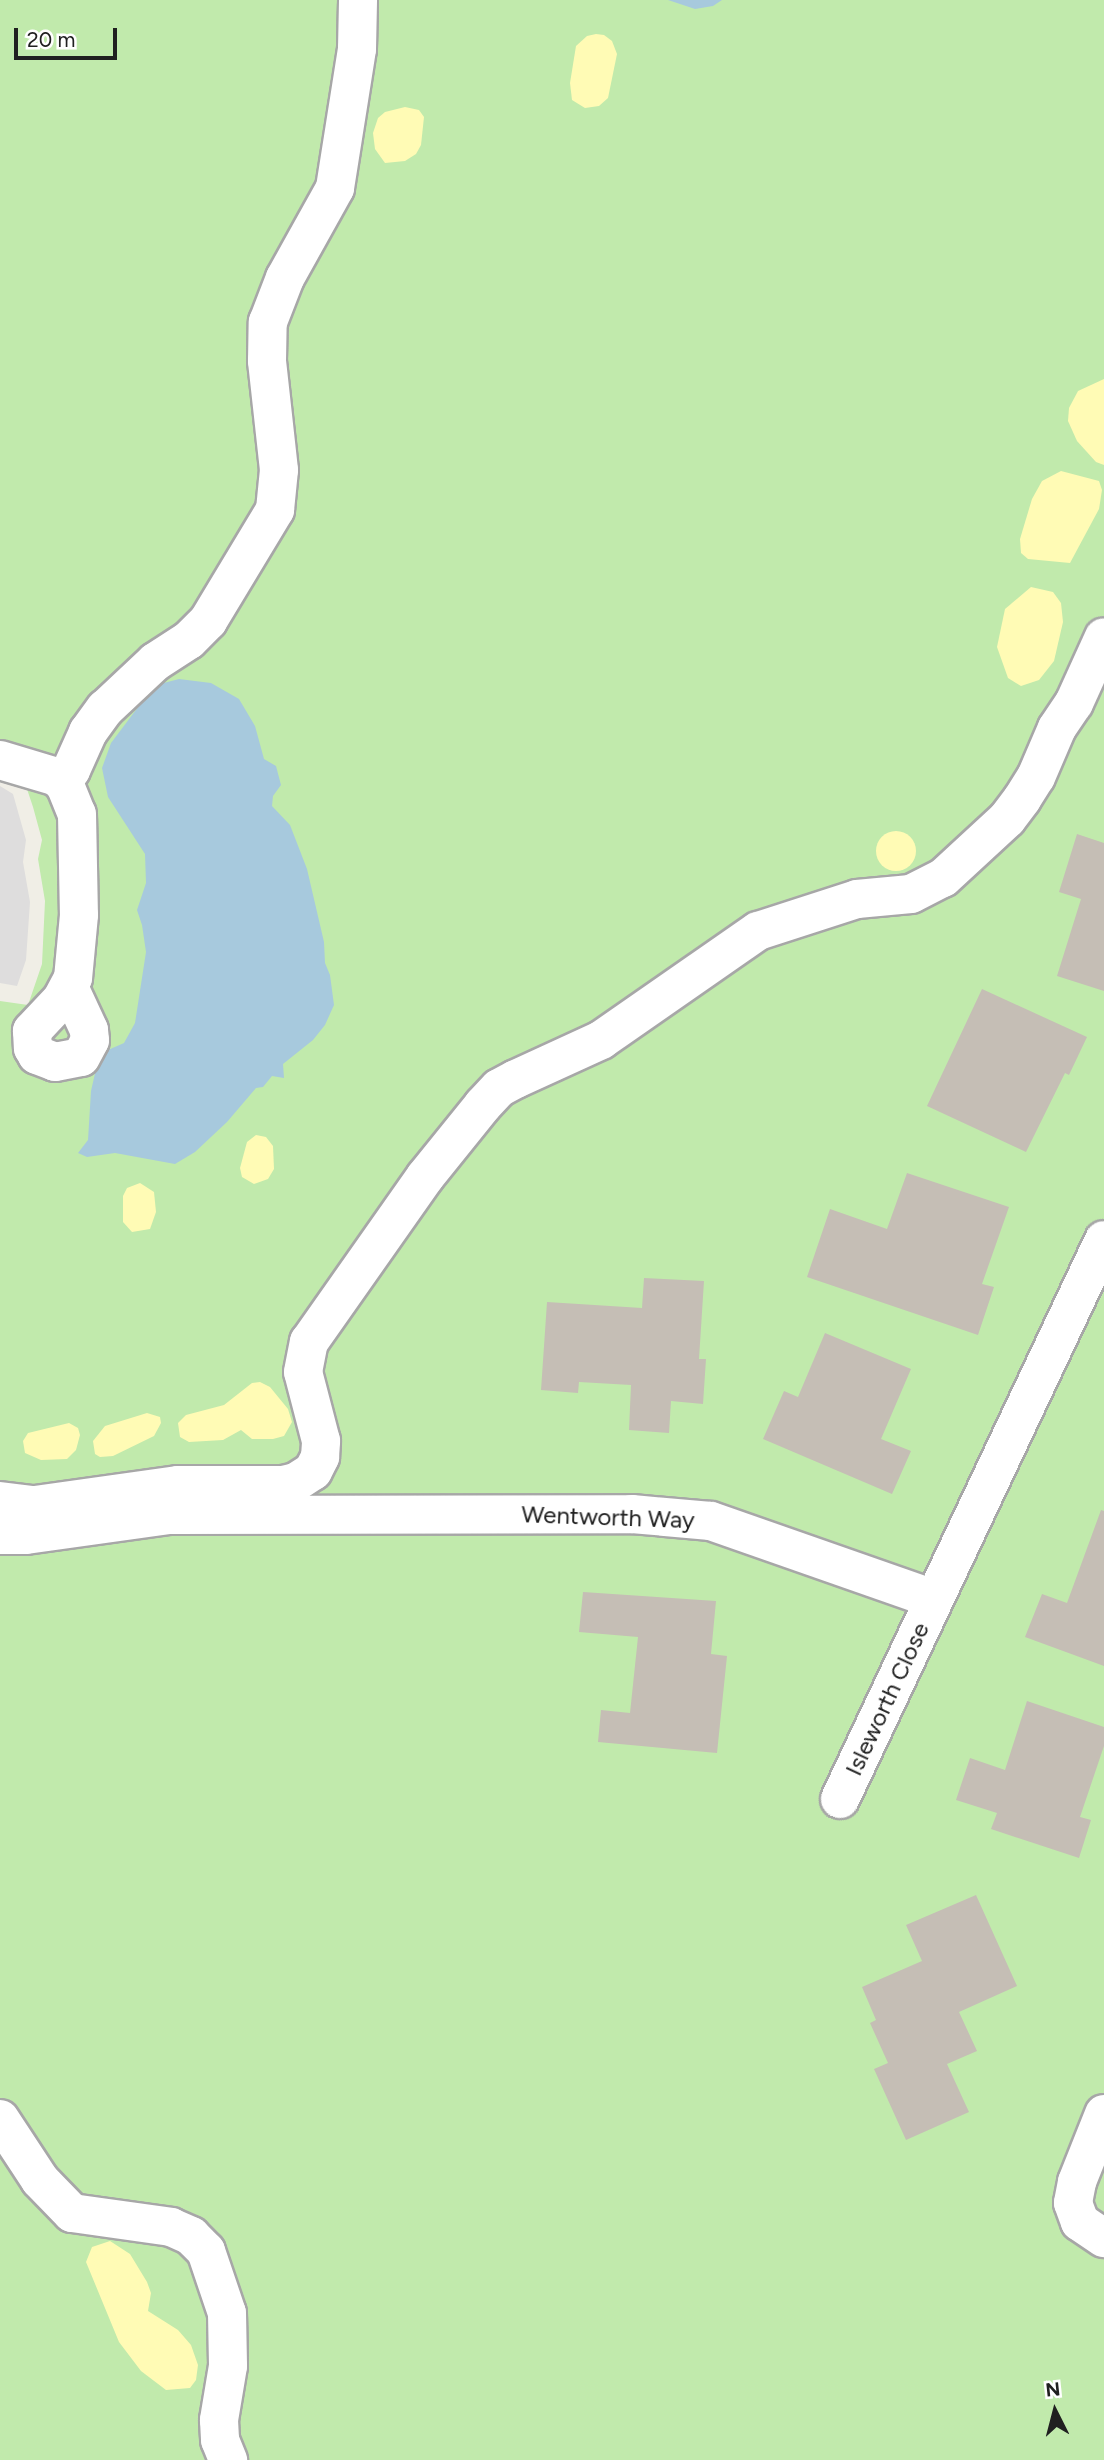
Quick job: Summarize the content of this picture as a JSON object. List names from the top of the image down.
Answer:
{
  "streets": {
    "street": ["Wentworth Way", "Isleworth Close"]
  },
  "crossings": [
    ["Wentworth Way", "Isleworth Close"]
  ],
  "scale_bar": "20 m",
  "north": "top"
}
